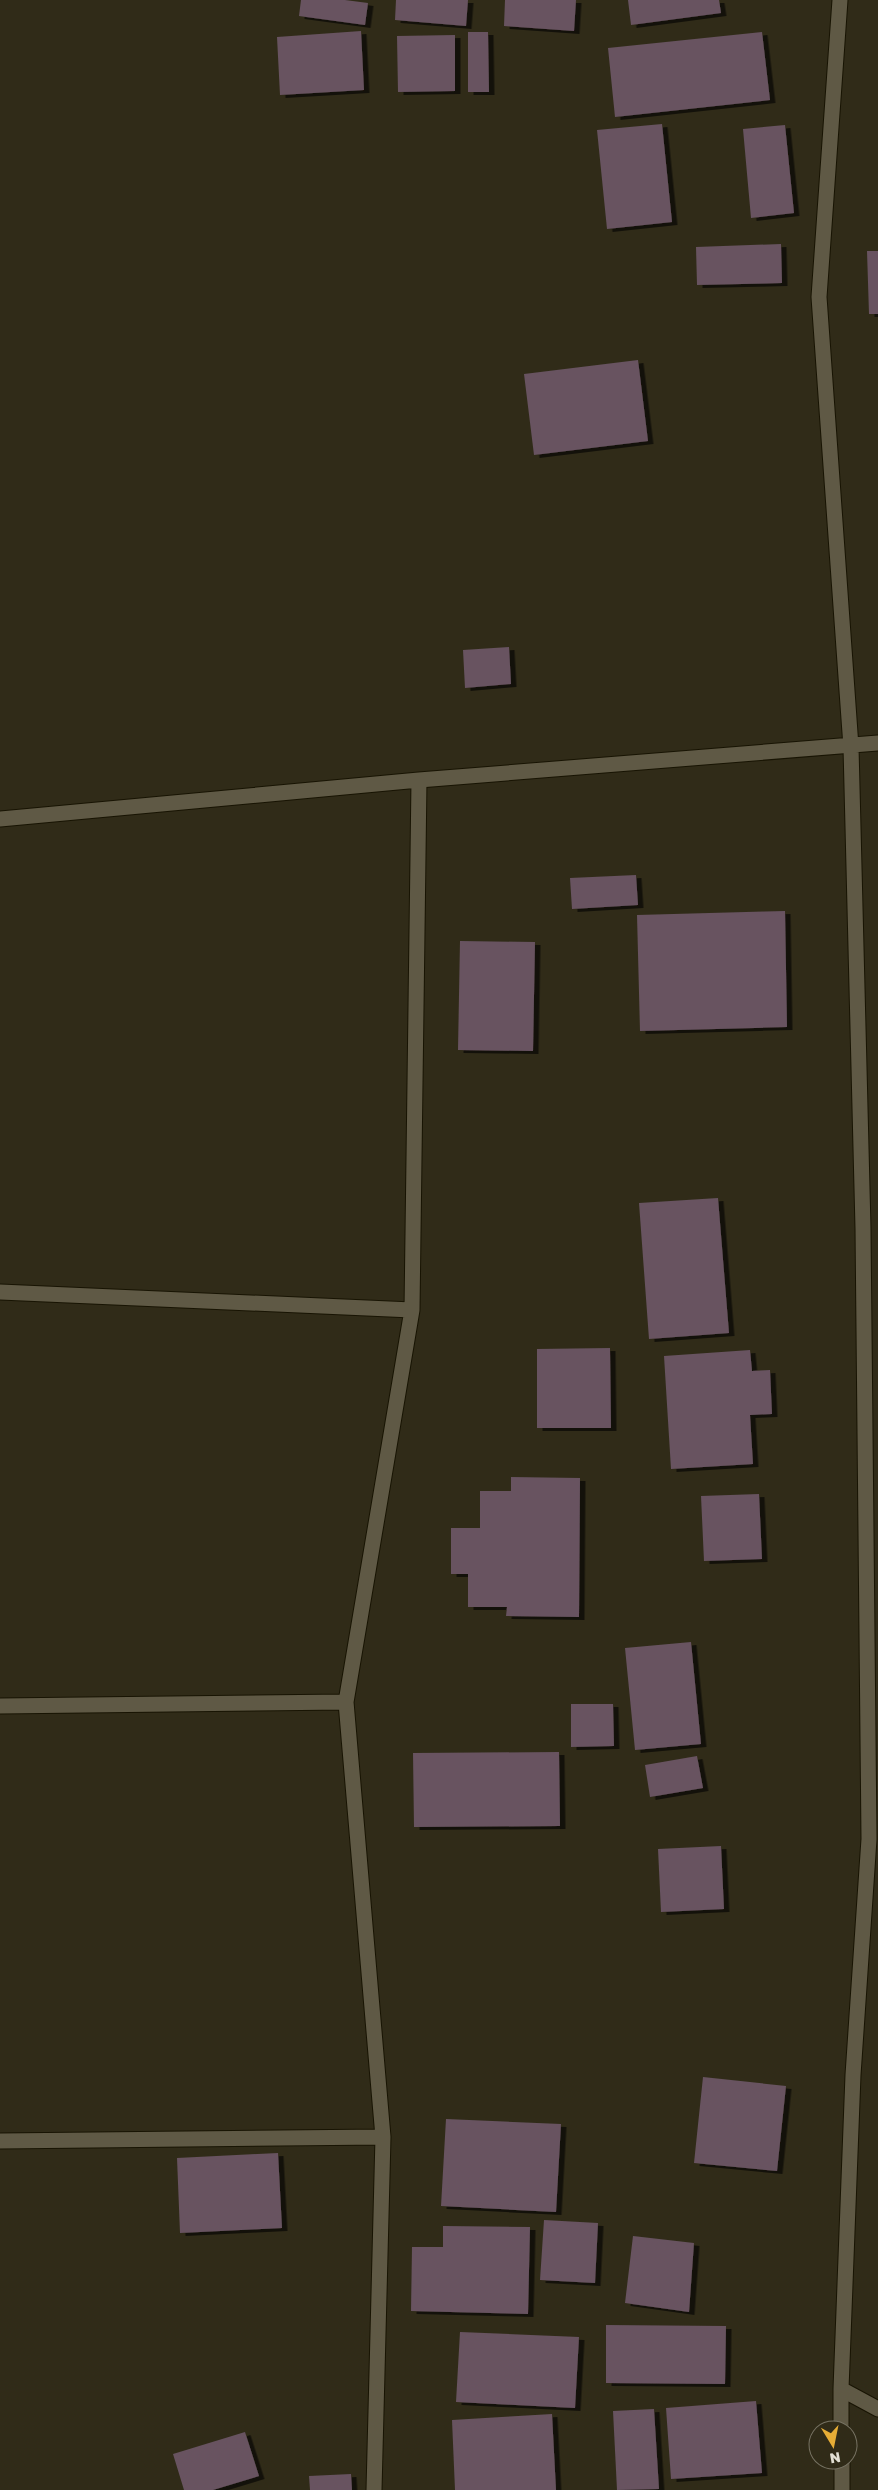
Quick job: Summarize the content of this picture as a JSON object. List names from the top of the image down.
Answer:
{
  "north": "bottom"
}
